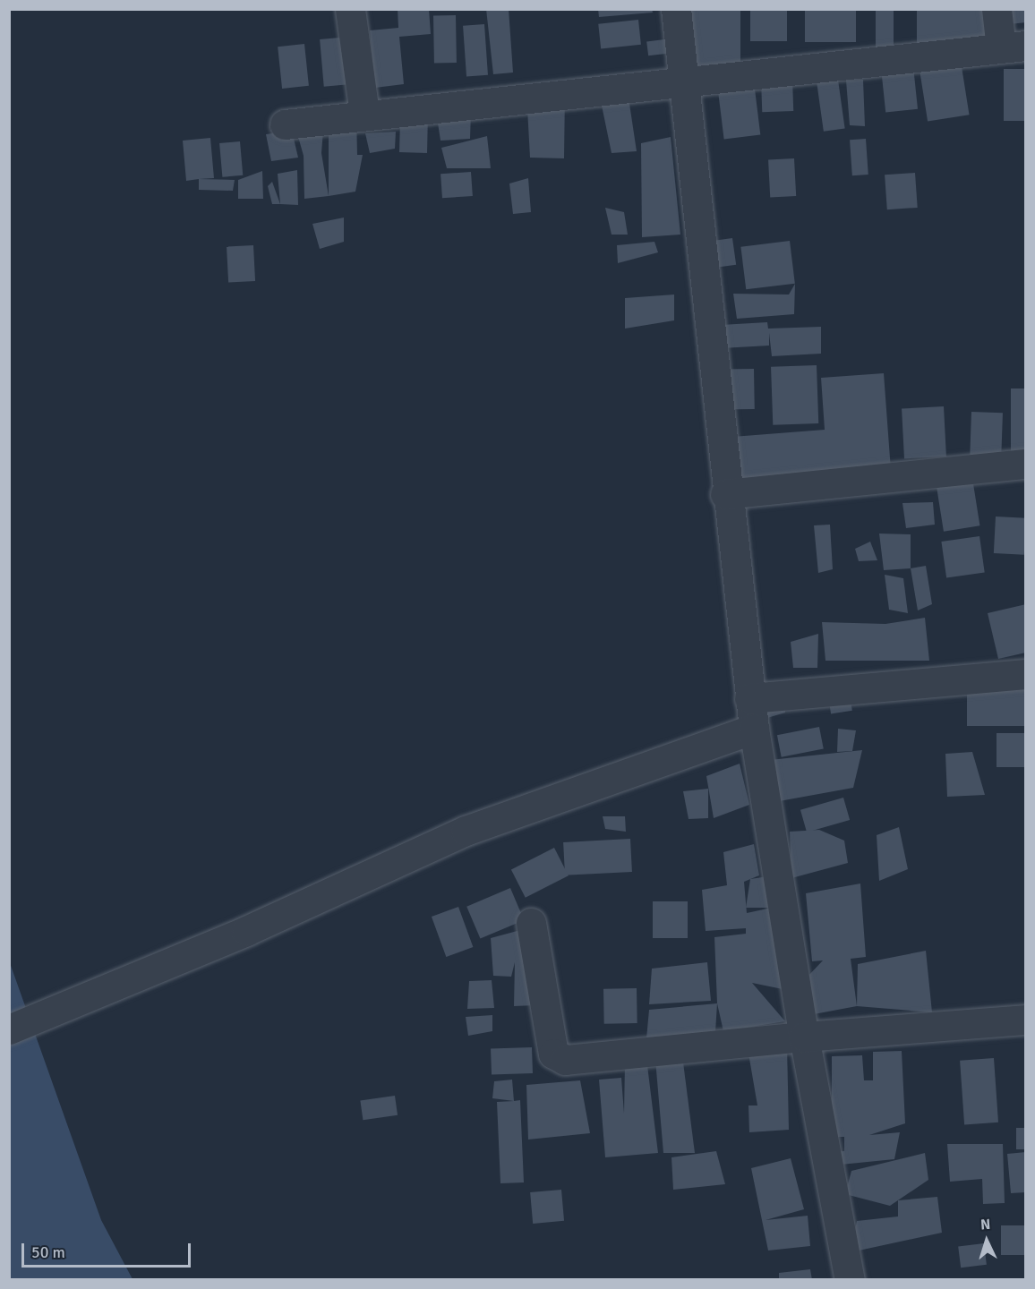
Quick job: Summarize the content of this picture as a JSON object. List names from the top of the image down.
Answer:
{
  "scale_bar": "50 m",
  "north": "top"
}
